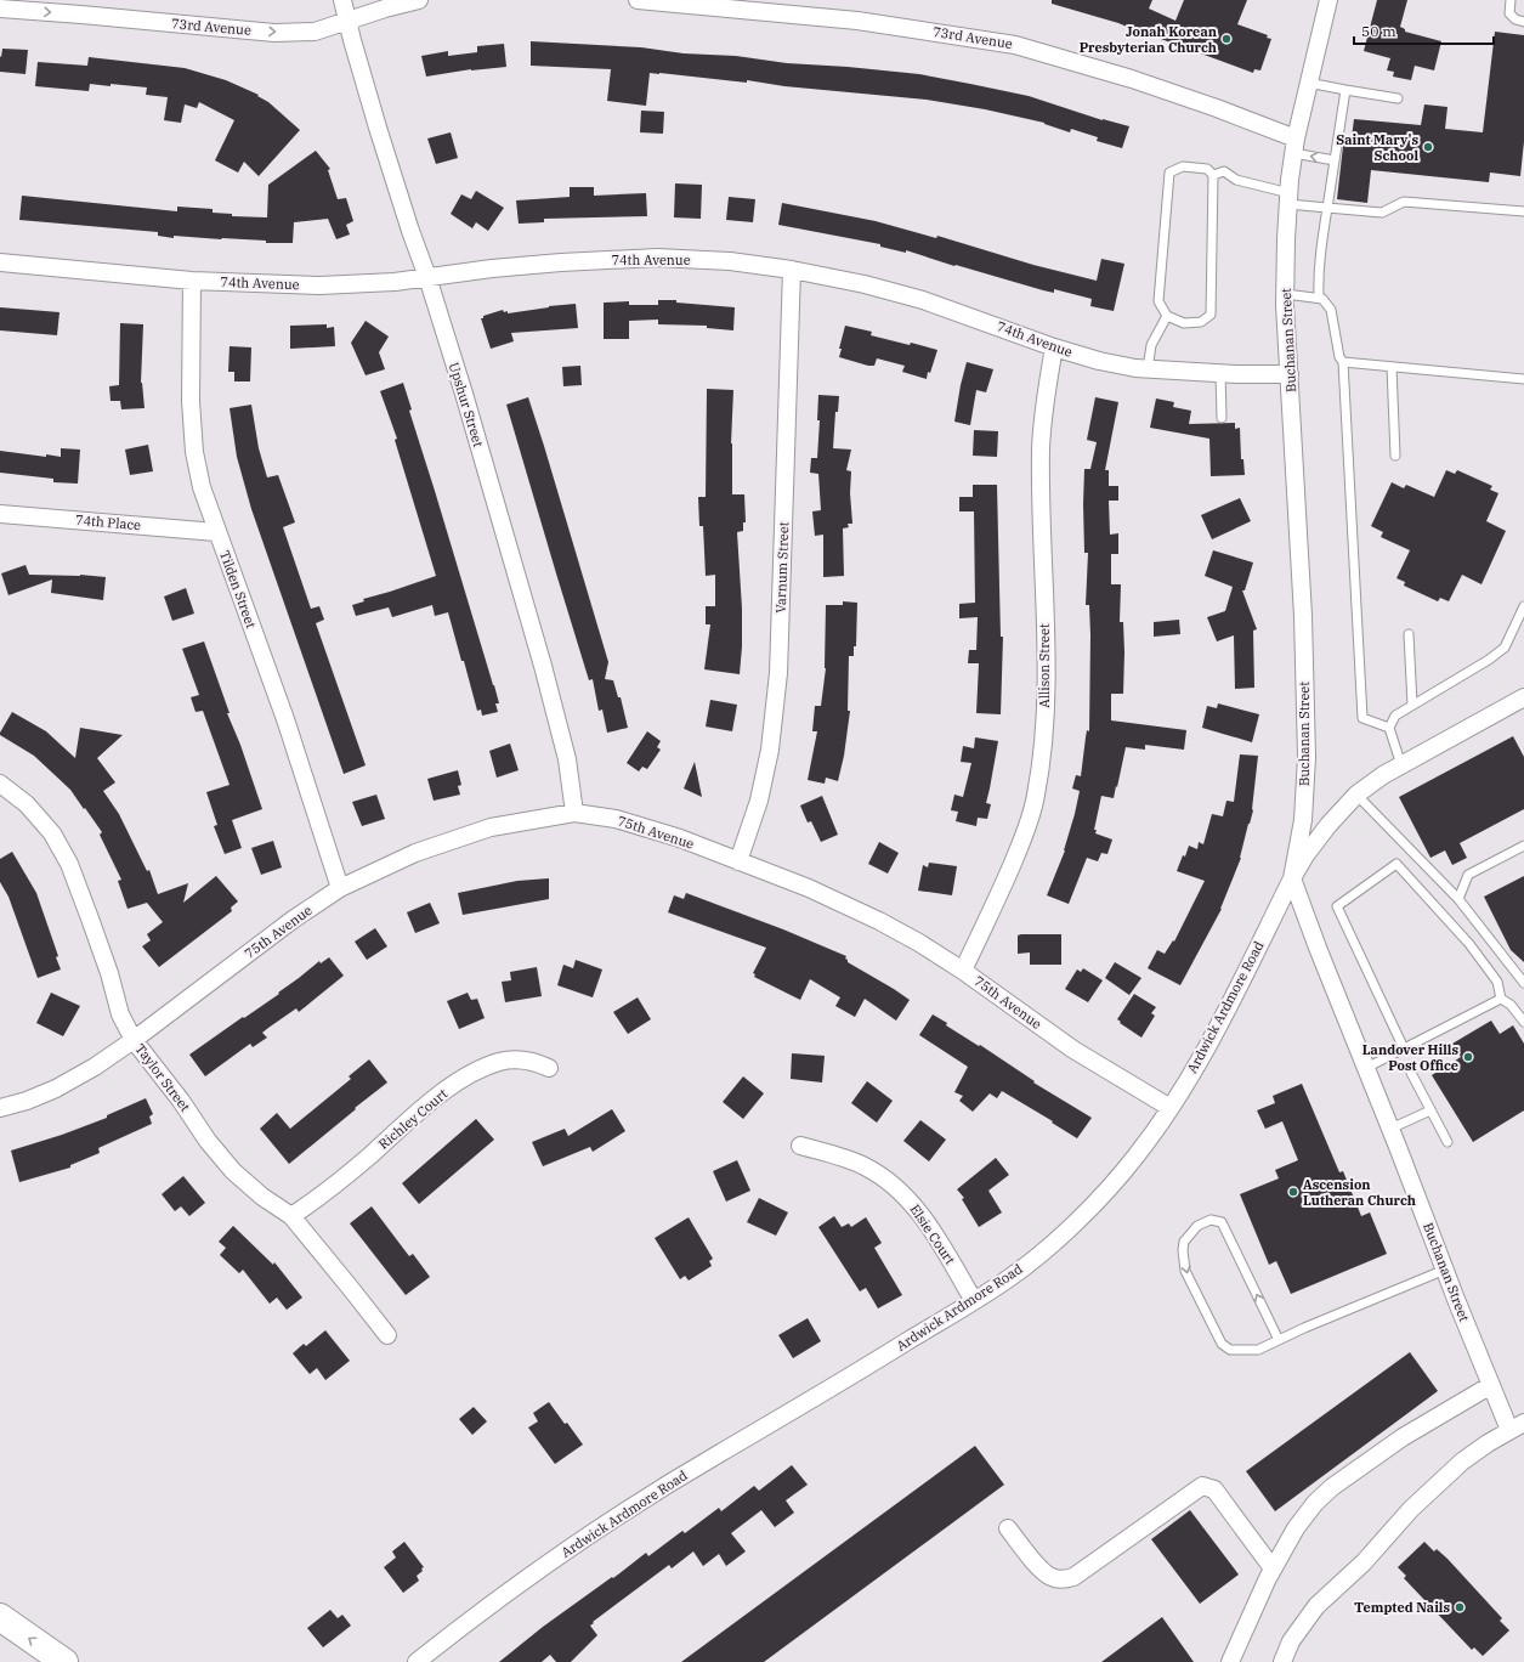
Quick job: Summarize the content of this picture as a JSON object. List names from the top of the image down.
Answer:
{
  "streets": {
    "street": [
      "73rd Avenue",
      "74th Avenue",
      "Buchanan Street",
      "Upshur Street",
      "74th Place",
      "Varnum Street",
      "Tilden Street",
      "Allison Street",
      "75th Avenue",
      "Ardwick Ardmore Road",
      "Taylor Street",
      "Richley Court",
      "Elsie Court"
    ]
  },
  "crossings": [
    ["73rd Avenue", "Buchanan Street"],
    ["73rd Avenue", "Upshur Street"],
    ["74th Avenue", "Buchanan Street"],
    ["74th Avenue", "Upshur Street"],
    ["74th Avenue", "Varnum Street"],
    ["74th Avenue", "Tilden Street"],
    ["74th Avenue", "Allison Street"],
    ["Buchanan Street", "Ardwick Ardmore Road"],
    ["Upshur Street", "75th Avenue"],
    ["74th Place", "Tilden Street"],
    ["Varnum Street", "75th Avenue"],
    ["Tilden Street", "75th Avenue"],
    ["Allison Street", "75th Avenue"],
    ["75th Avenue", "Ardwick Ardmore Road"],
    ["75th Avenue", "Taylor Street"],
    ["Ardwick Ardmore Road", "Elsie Court"],
    ["Taylor Street", "Richley Court"]
  ],
  "places": [
    "Jonah Korean Presbyterian Church",
    "Saint Mary's School",
    "Landover Hills Post Office",
    "Ascension Lutheran Church",
    "Tempted Nails"
  ],
  "scale_bar": "50 m"
}
